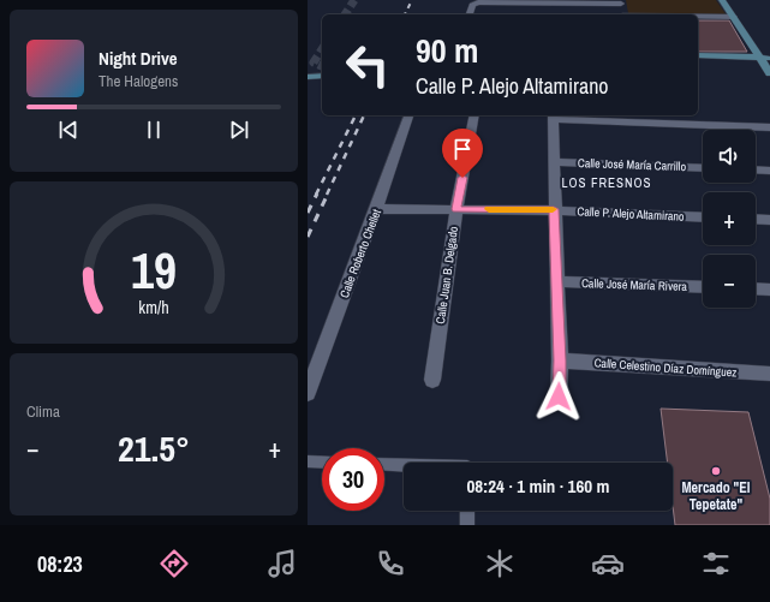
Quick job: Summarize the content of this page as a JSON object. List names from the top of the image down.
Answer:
{
  "streets": {
    "street": [
      "Calle José María Carrillo",
      "Calle P. Alejo Altamirano",
      "Calle Roberto Chellet",
      "Calle Juan B. Delgado",
      "Calle José María Rivera",
      "Calle Celestino Díaz Domínguez"
    ]
  },
  "crossings": [
    ["Calle P. Alejo Altamirano", "Calle Roberto Chellet"],
    ["Calle P. Alejo Altamirano", "Calle Juan B. Delgado"]
  ],
  "districts": ["LOS FRESNOS"],
  "places": ["Mercado \"El Tepetate\""],
  "page": {
    "turn": ["90 m", "Calle P. Alejo Altamirano"],
    "song": ["Night Drive", "The Halogens"],
    "map_buttons": ["+", "−"],
    "tile": "Clima",
    "heat": ["−", "21.5°", "+"],
    "limit": "30",
    "trip": "08:24 · 1 min · 160 m",
    "tabs": "08:23",
    "gauge": ["19", "km/h"]
  }
}
